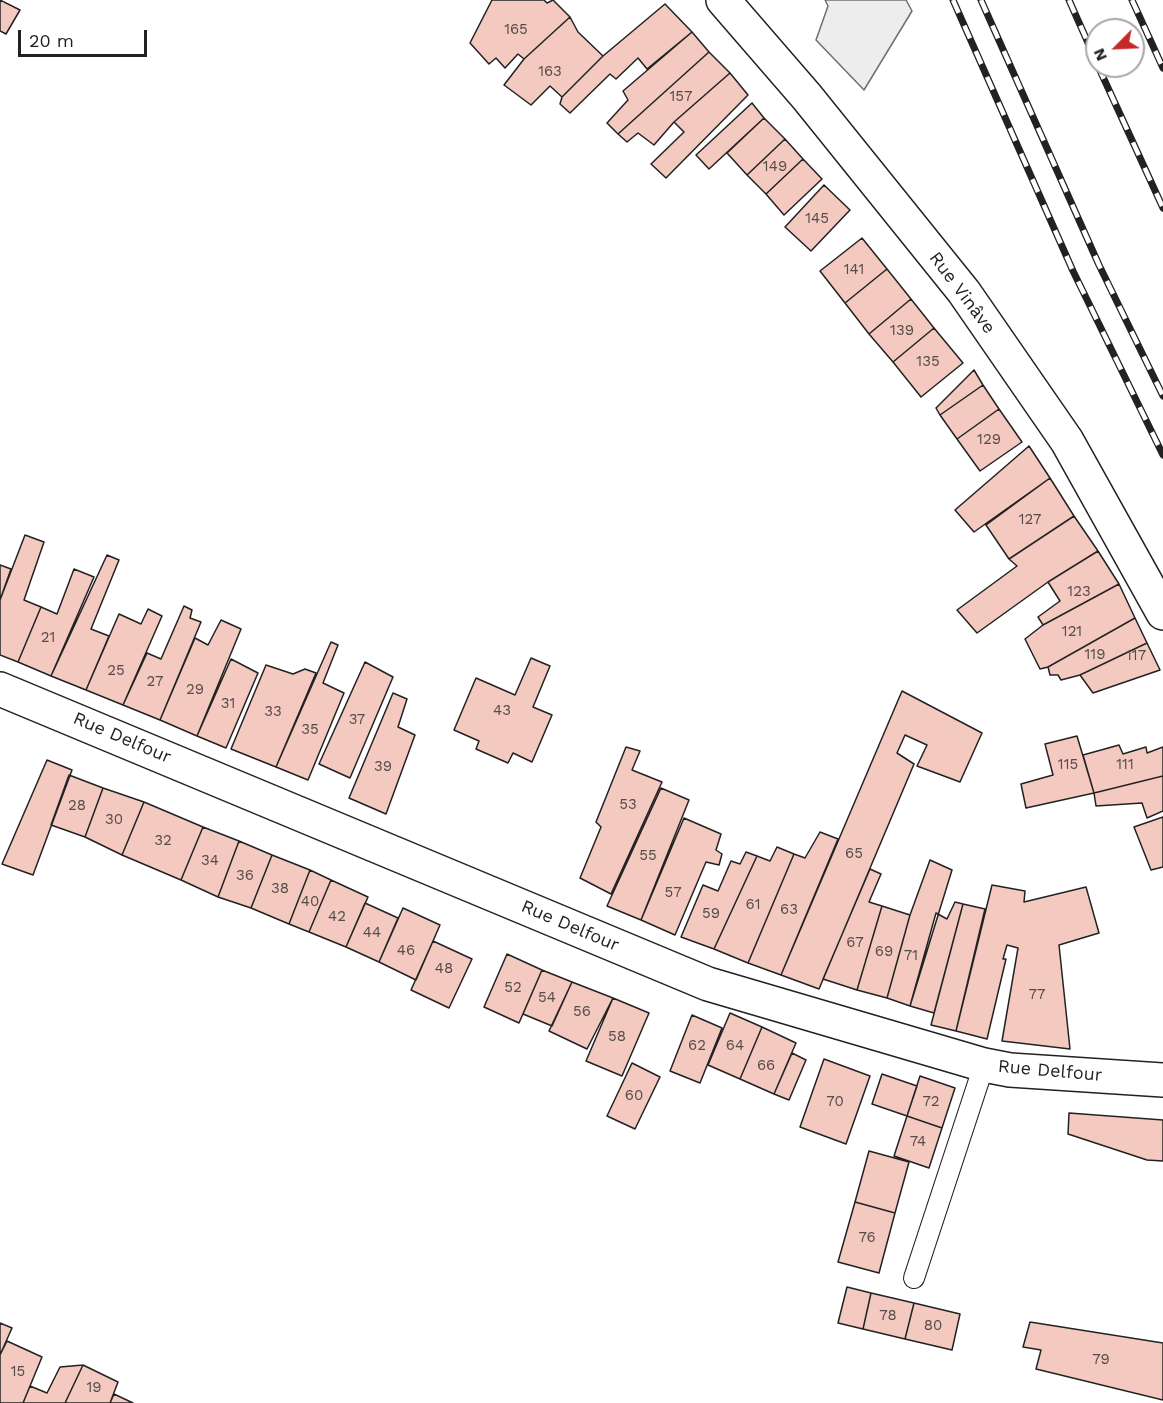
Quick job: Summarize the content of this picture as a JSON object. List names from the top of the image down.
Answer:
{
  "streets": {
    "street": ["Rue Vinâve", "Rue Delfour"]
  },
  "house_numbers": [
    "165",
    "163",
    "157",
    "149",
    "145",
    "141",
    "139",
    "135",
    "129",
    "127",
    "123",
    "121",
    "21",
    "119",
    "117",
    "25",
    "27",
    "29",
    "31",
    "43",
    "33",
    "37",
    "35",
    "115",
    "111",
    "39",
    "53",
    "28",
    "30",
    "32",
    "65",
    "55",
    "34",
    "36",
    "38",
    "57",
    "40",
    "61",
    "63",
    "59",
    "42",
    "44",
    "67",
    "46",
    "69",
    "71",
    "48",
    "52",
    "77",
    "54",
    "56",
    "58",
    "62",
    "64",
    "66",
    "60",
    "70",
    "72",
    "74",
    "76",
    "78",
    "80",
    "79",
    "15",
    "19"
  ],
  "scale_bar": "20 m",
  "north": "bottom left"
}
